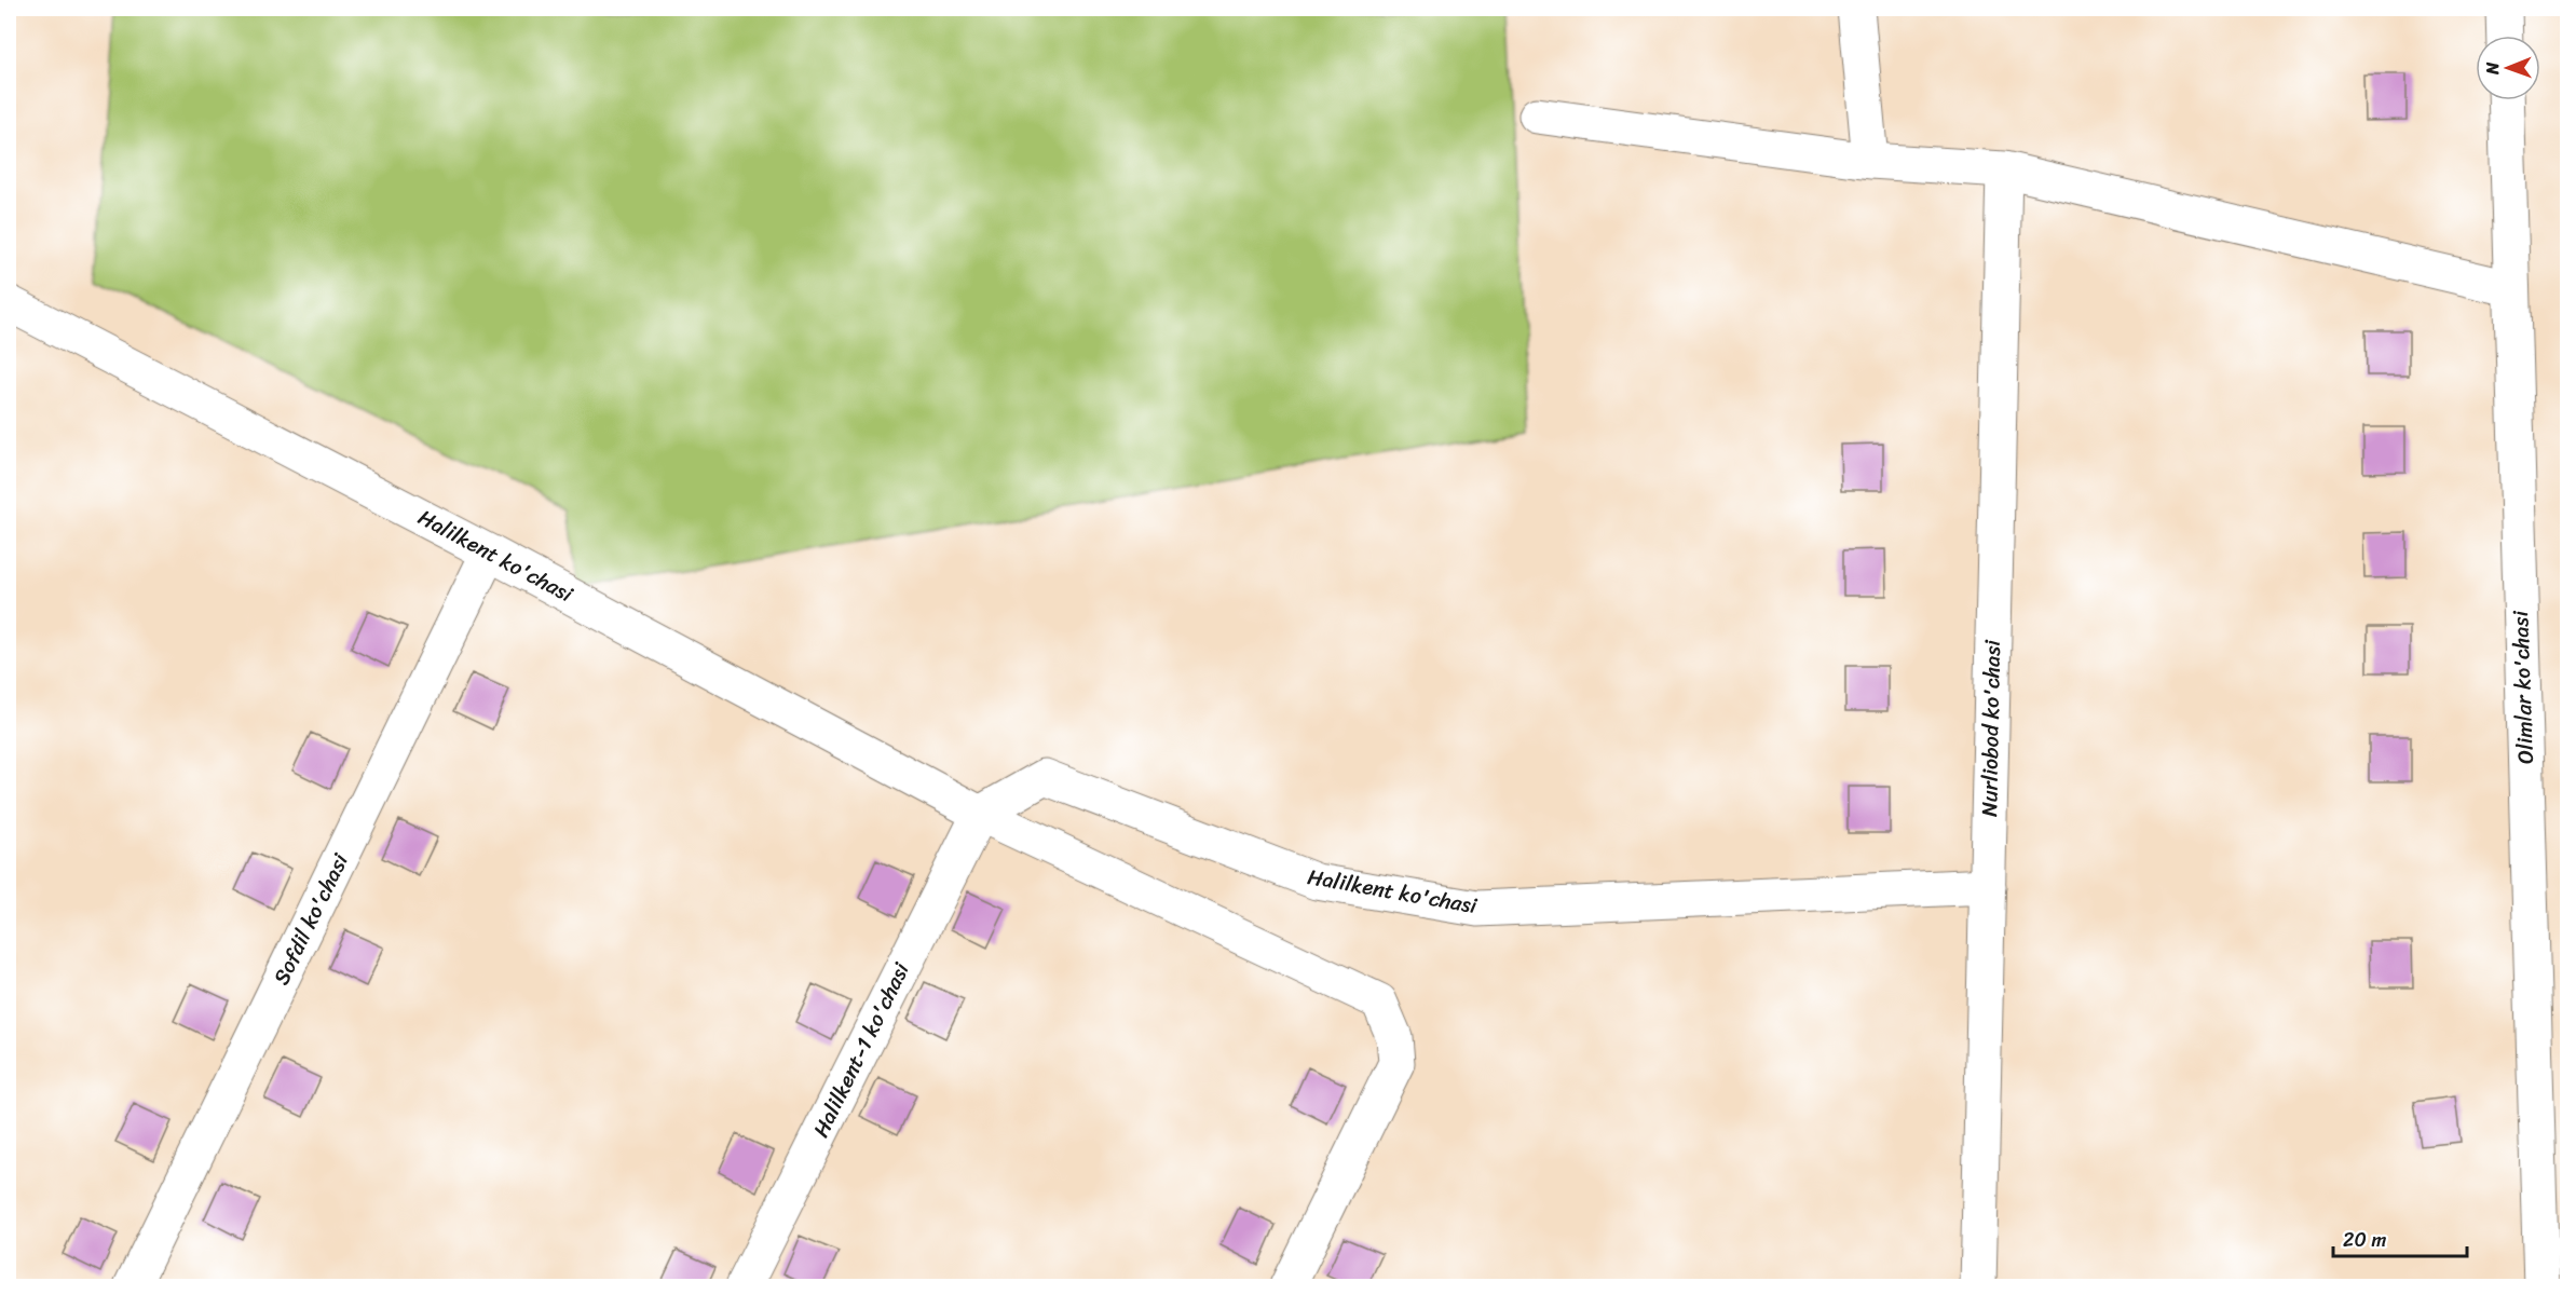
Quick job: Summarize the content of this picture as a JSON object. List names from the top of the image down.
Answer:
{
  "streets": {
    "street": [
      "Halilkent ko'chasi",
      "Olimlar ko'chasi",
      "Nurliobod ko'chasi",
      "Sofdil ko'chasi",
      "Halilkent-1 ko'chasi"
    ]
  },
  "crossings": [
    ["Halilkent ko'chasi", "Nurliobod ko'chasi"],
    ["Halilkent ko'chasi", "Sofdil ko'chasi"],
    ["Halilkent ko'chasi", "Halilkent-1 ko'chasi"]
  ],
  "scale_bar": "20 m",
  "north": "left"
}
